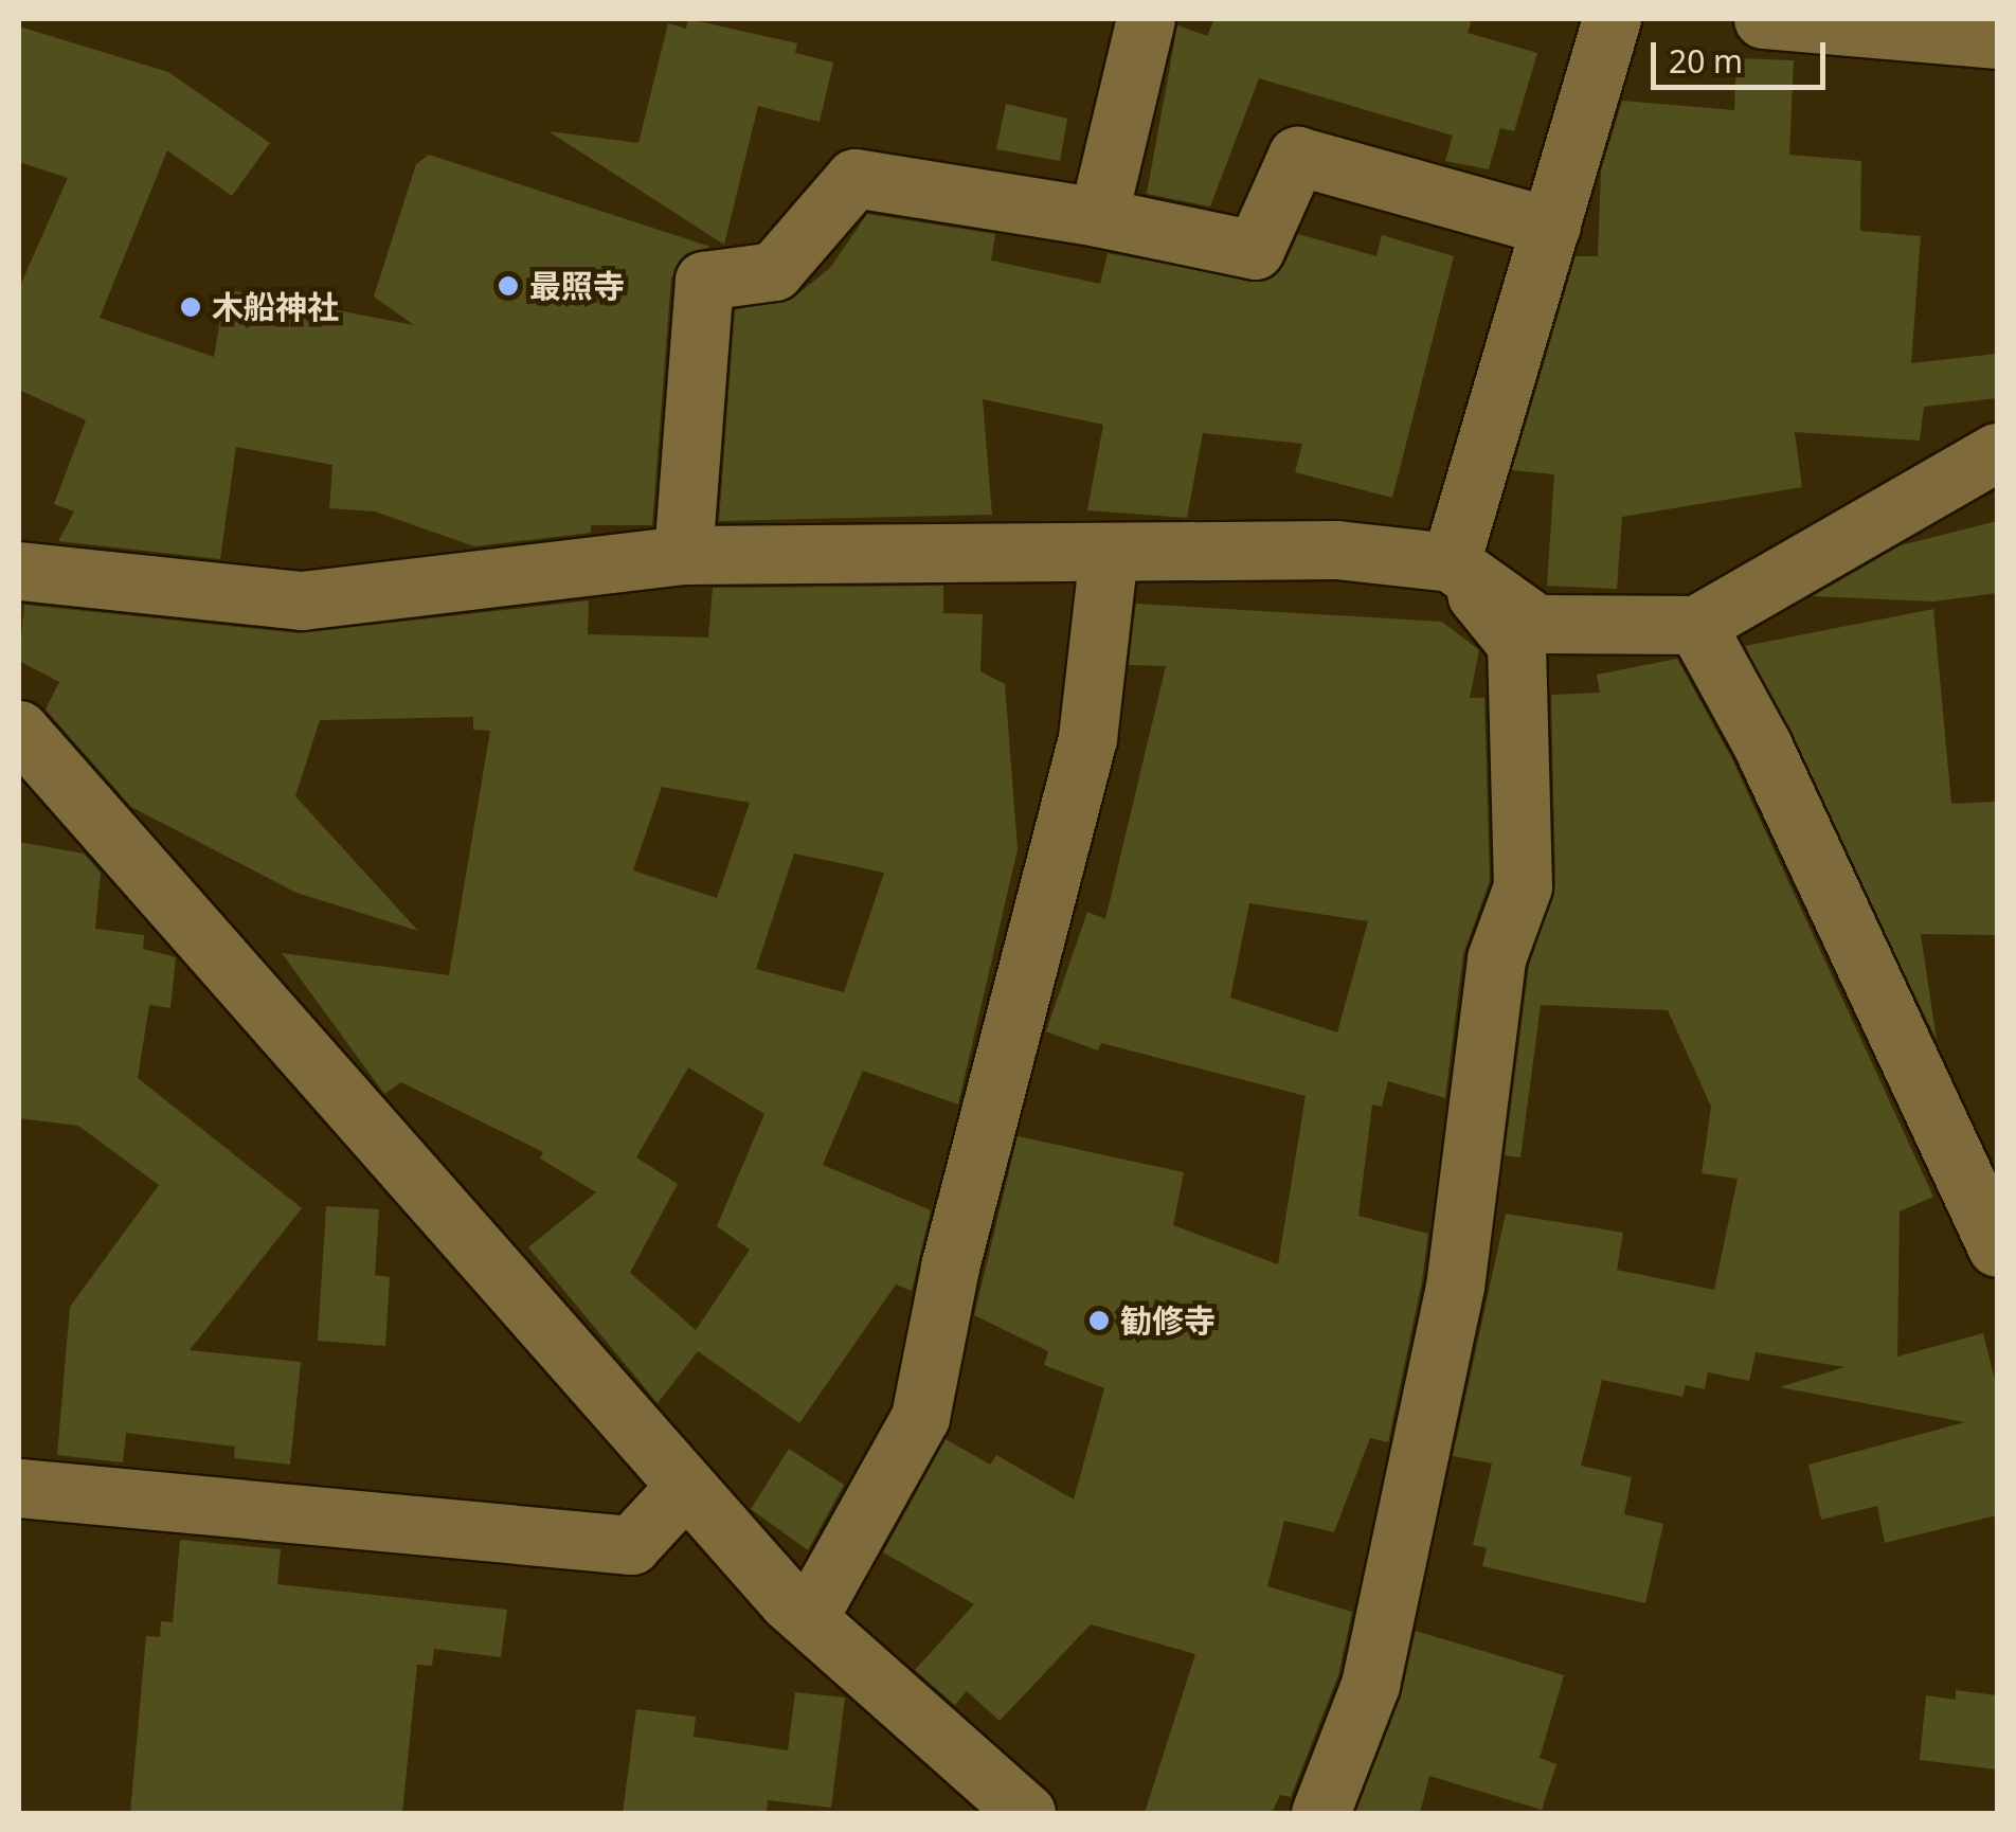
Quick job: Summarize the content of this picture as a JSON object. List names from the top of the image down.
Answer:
{
  "places": ["最照寺", "木船神社", "勧修寺"],
  "scale_bar": "20 m"
}
